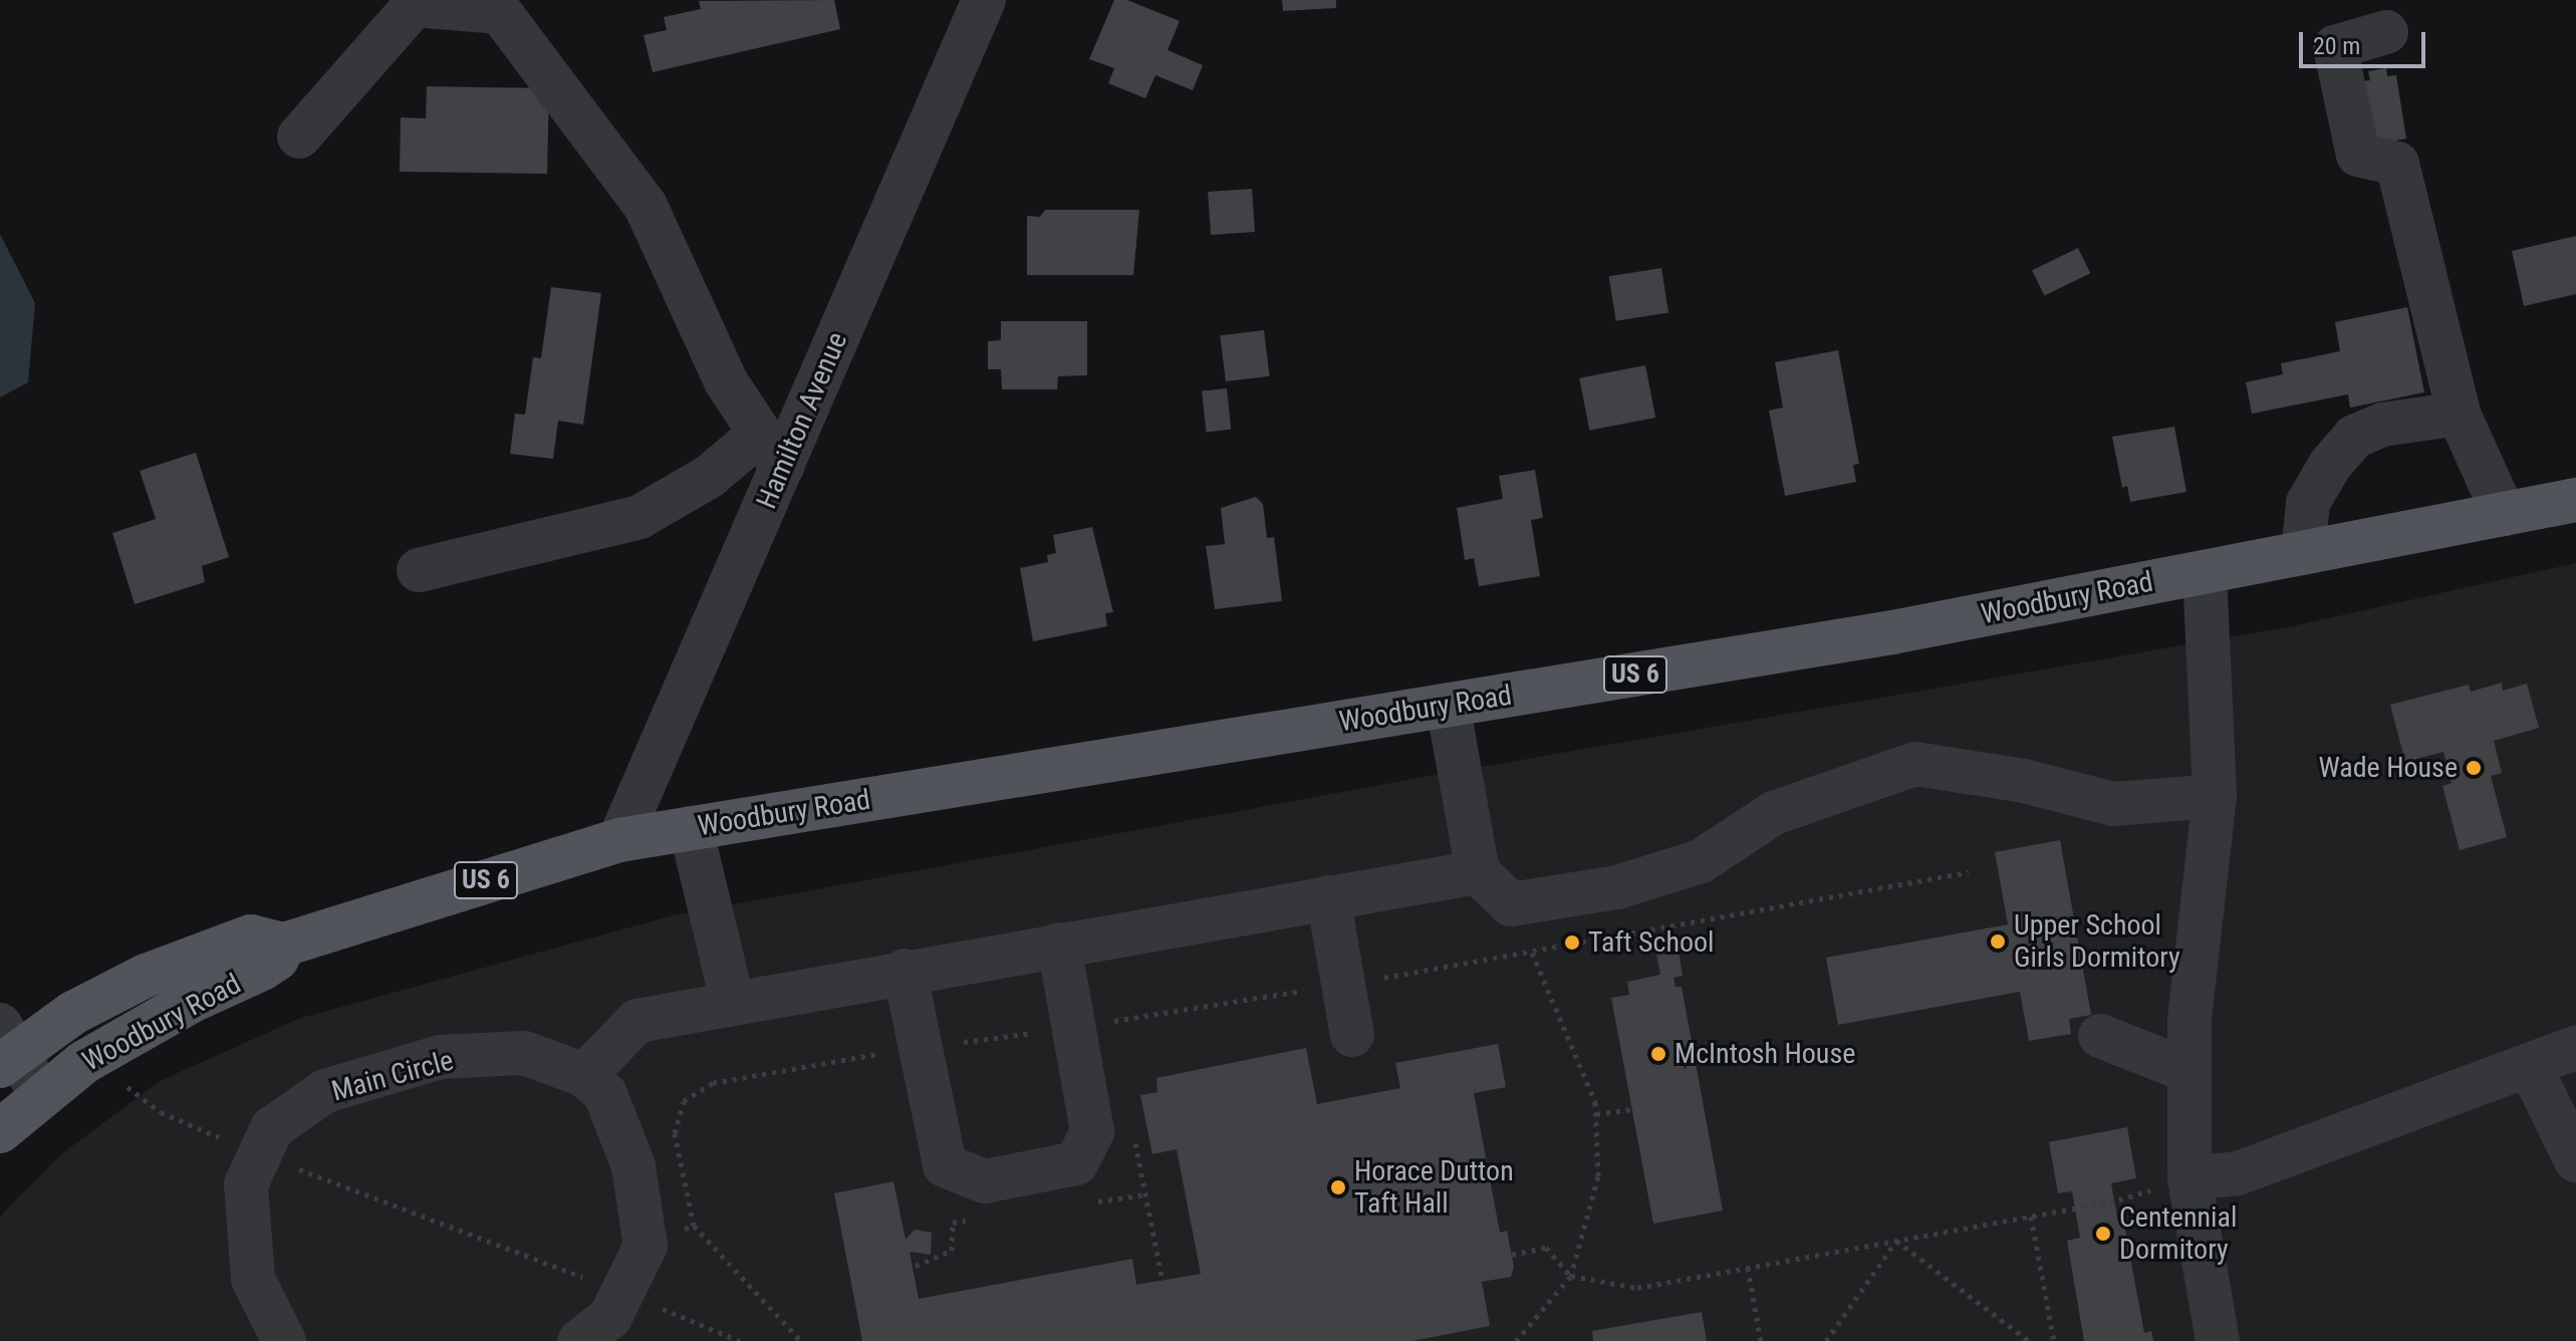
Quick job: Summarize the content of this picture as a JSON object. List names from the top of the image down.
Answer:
{
  "streets": {
    "main road": ["Woodbury Road", "US 6"],
    "street": ["Hamilton Avenue", "Main Circle"]
  },
  "crossings": [
    ["Hamilton Avenue", "Woodbury Road"]
  ],
  "places": [
    "Wade House",
    "Upper School Girls Dormitory",
    "Taft School",
    "McIntosh House",
    "Horace Dutton Taft Hall",
    "Centennial Dormitory"
  ],
  "scale_bar": "20 m"
}
